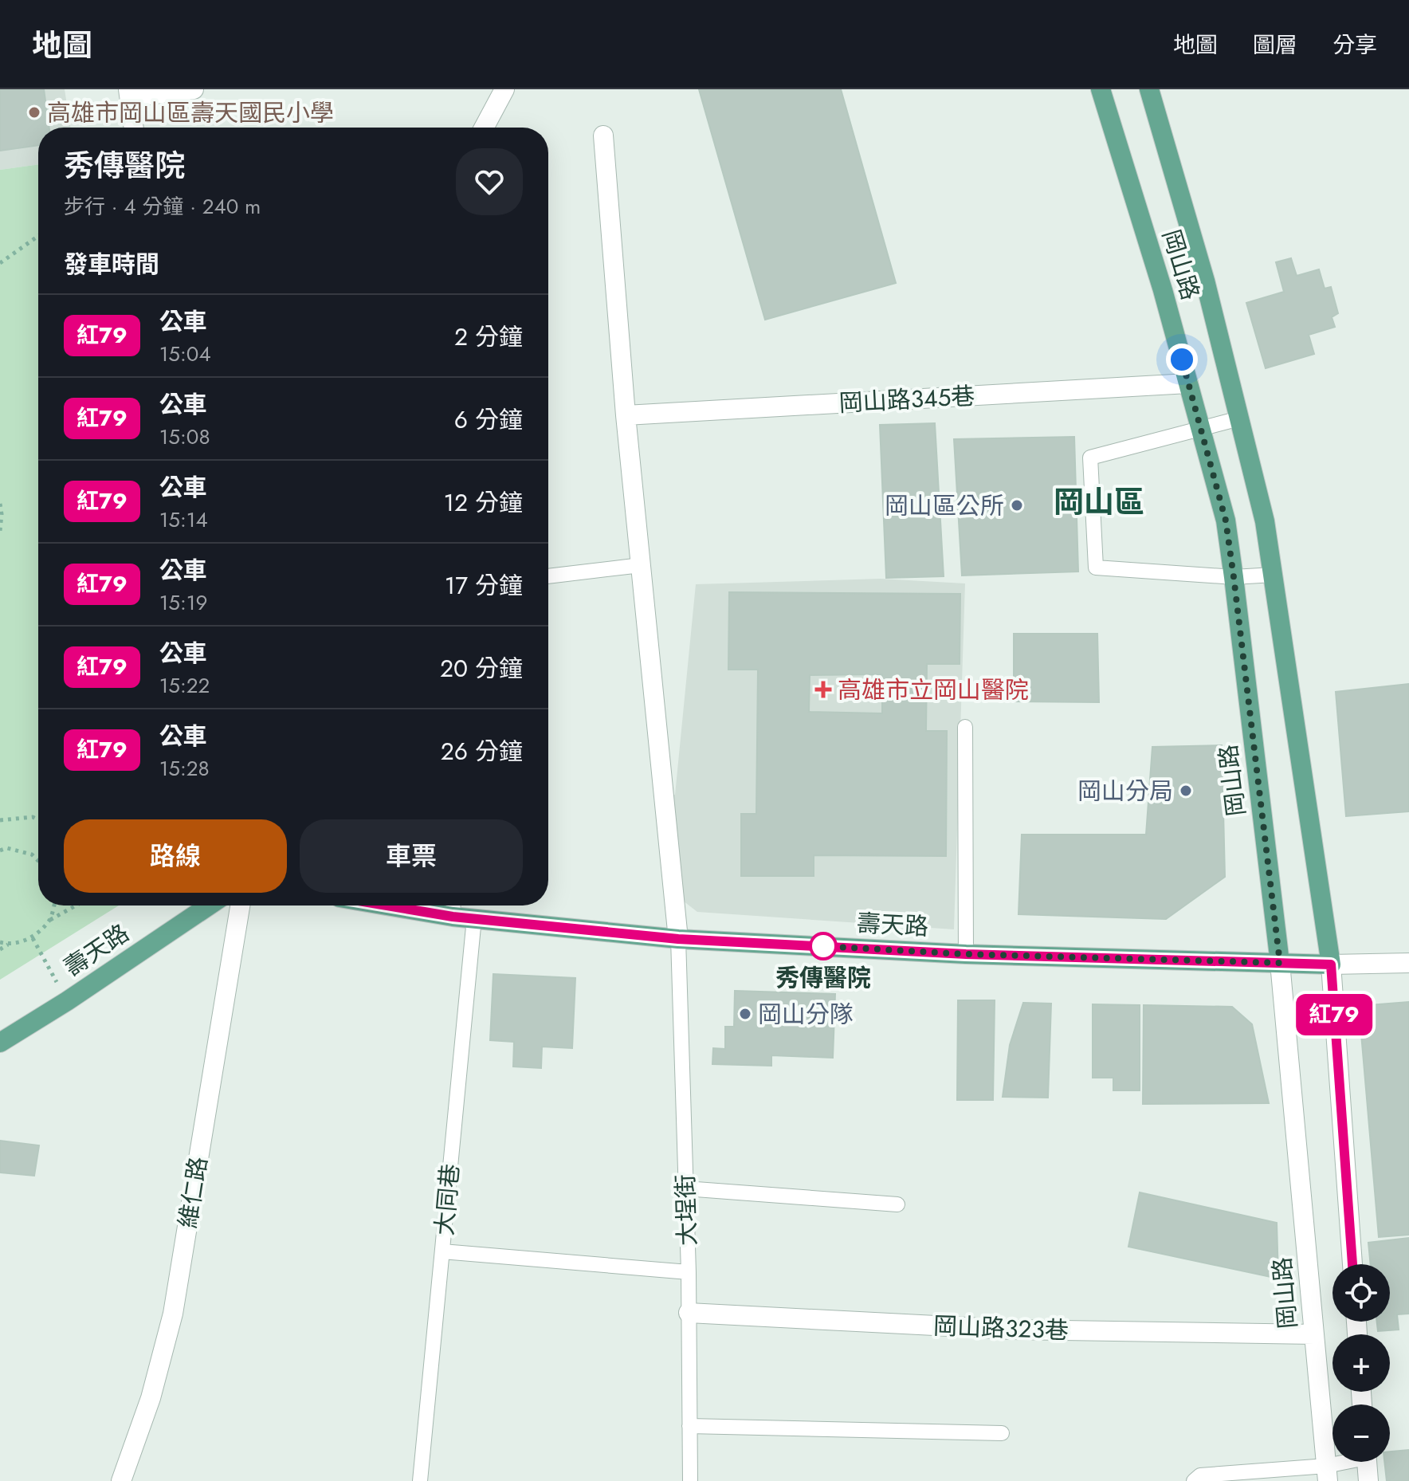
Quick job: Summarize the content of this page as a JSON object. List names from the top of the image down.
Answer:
{
  "streets": {
    "main road": ["岡山路", "壽天路"],
    "street": ["岡山路345巷", "維仁路", "岡山路323巷"],
    "lane": ["大同巷", "大埕街"]
  },
  "crossings": [
    ["岡山路", "岡山路345巷"],
    ["岡山路", "壽天路"],
    ["岡山路", "岡山路323巷"],
    ["壽天路", "大同巷"],
    ["壽天路", "大埕街"],
    ["大埕街", "岡山路323巷"]
  ],
  "districts": ["岡山區"],
  "places": {
    "other": [
      "高雄市岡山區壽天國民小學",
      "岡山區公所",
      "岡山分局",
      "秀傳醫院",
      "岡山分隊"
    ],
    "health": ["高雄市立岡山醫院"]
  },
  "lines": ["bus line 紅79"],
  "page": {
    "header": "地圖",
    "nav": ["地圖", "圖層", "分享"],
    "on_map": "紅79",
    "heading": [
      ["秀傳醫院", "步行 · 4 分鐘 · 240 m"],
      "發車時間"
    ],
    "list": [
      {
        "mark": "紅79",
        "name": "公車",
        "note": "15:04",
        "value": "2 分鐘"
      },
      {
        "mark": "紅79",
        "name": "公車",
        "note": "15:08",
        "value": "6 分鐘"
      },
      {
        "mark": "紅79",
        "name": "公車",
        "note": "15:14",
        "value": "12 分鐘"
      },
      {
        "mark": "紅79",
        "name": "公車",
        "note": "15:19",
        "value": "17 分鐘"
      },
      {
        "mark": "紅79",
        "name": "公車",
        "note": "15:22",
        "value": "20 分鐘"
      },
      {
        "mark": "紅79",
        "name": "公車",
        "note": "15:28",
        "value": "26 分鐘"
      }
    ],
    "buttons": ["路線", "車票"],
    "map_buttons": ["+", "−"]
  }
}
